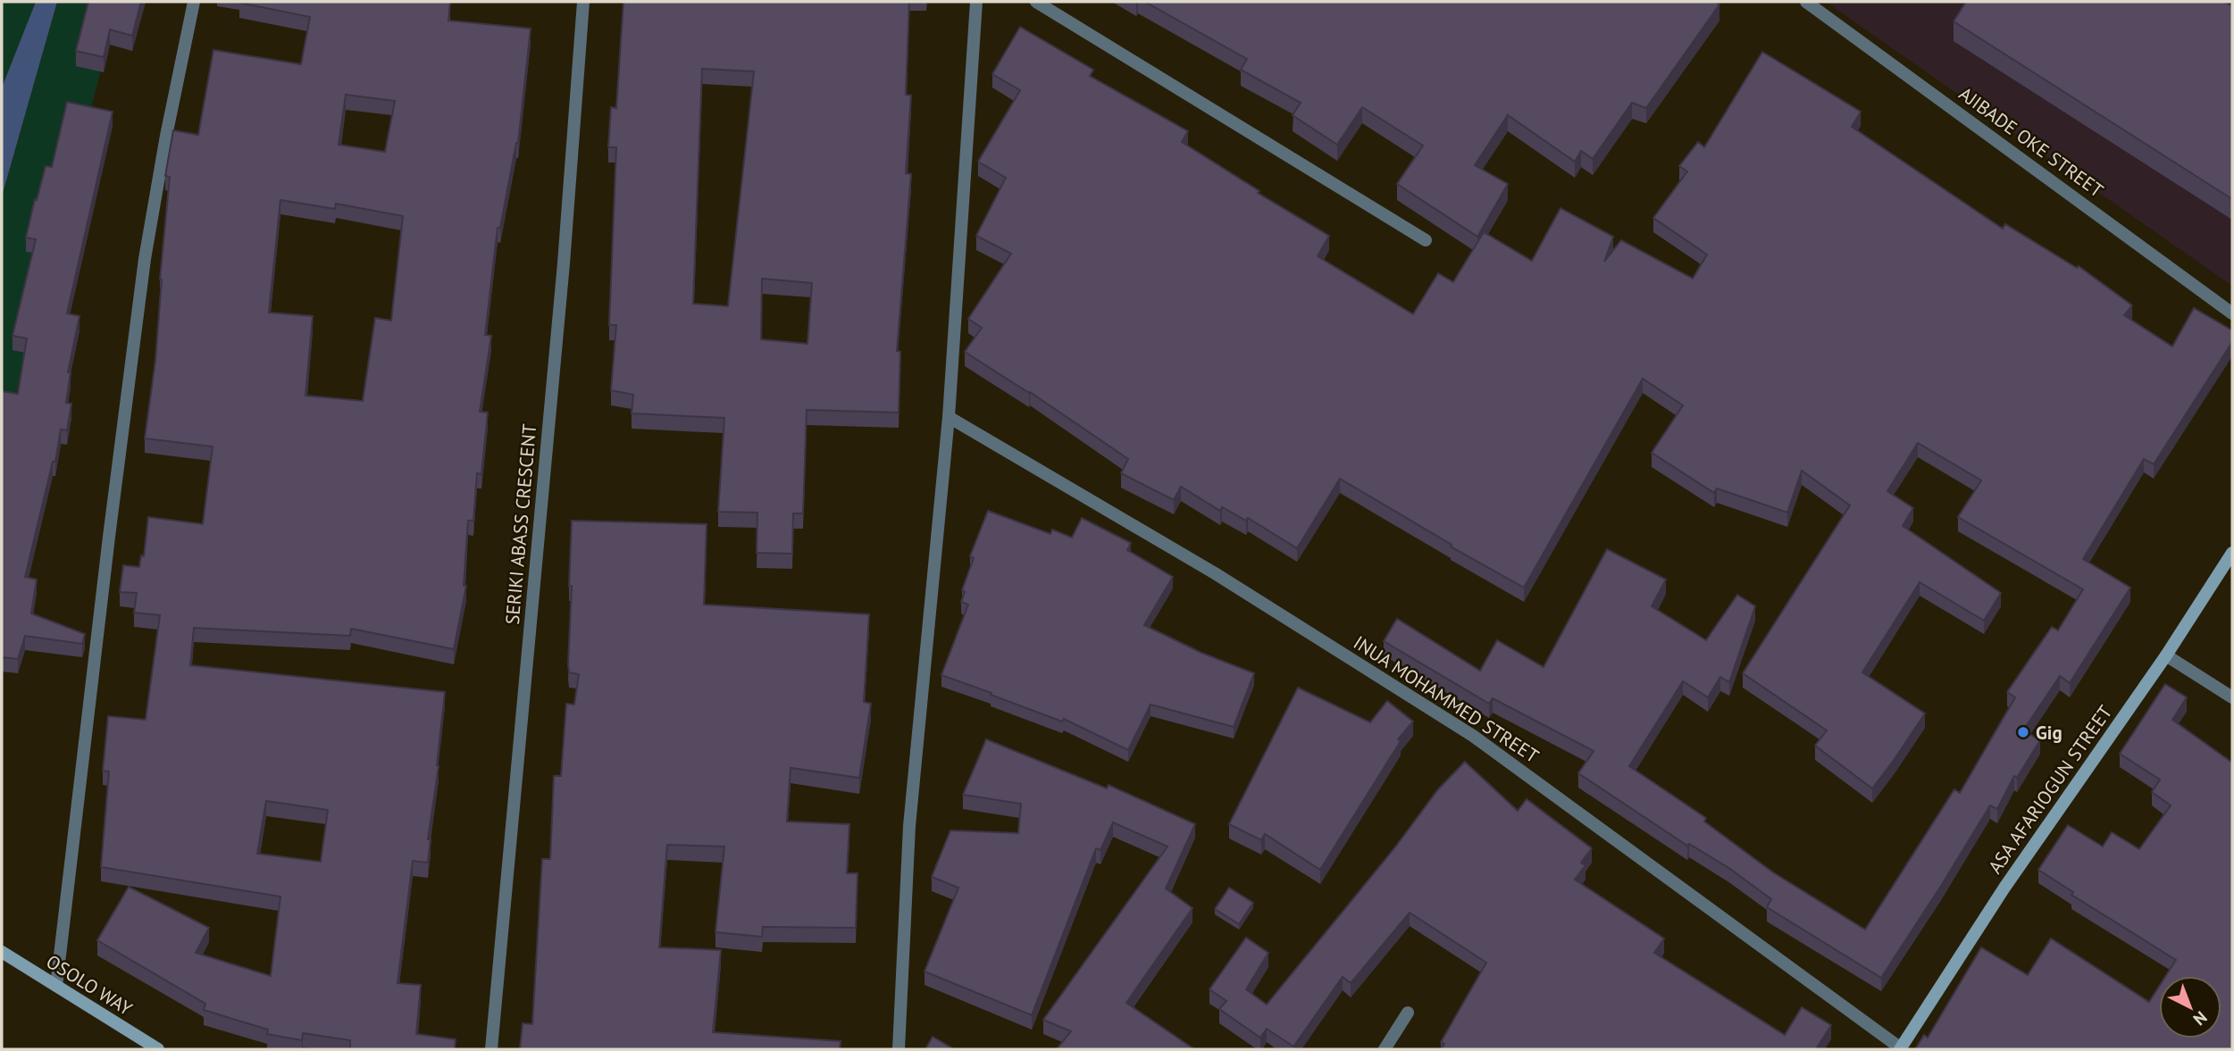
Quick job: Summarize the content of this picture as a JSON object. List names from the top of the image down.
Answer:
{
  "streets": {
    "street": [
      "AJIBADE OKE STREET",
      "SERIKI ABASS CRESCENT",
      "INUA MOHAMMED STREET",
      "ASA AFARIOGUN STREET",
      "OSOLO WAY"
    ]
  },
  "crossings": [
    ["INUA MOHAMMED STREET", "ASA AFARIOGUN STREET"]
  ],
  "places": ["Gig"],
  "north": "bottom right"
}
